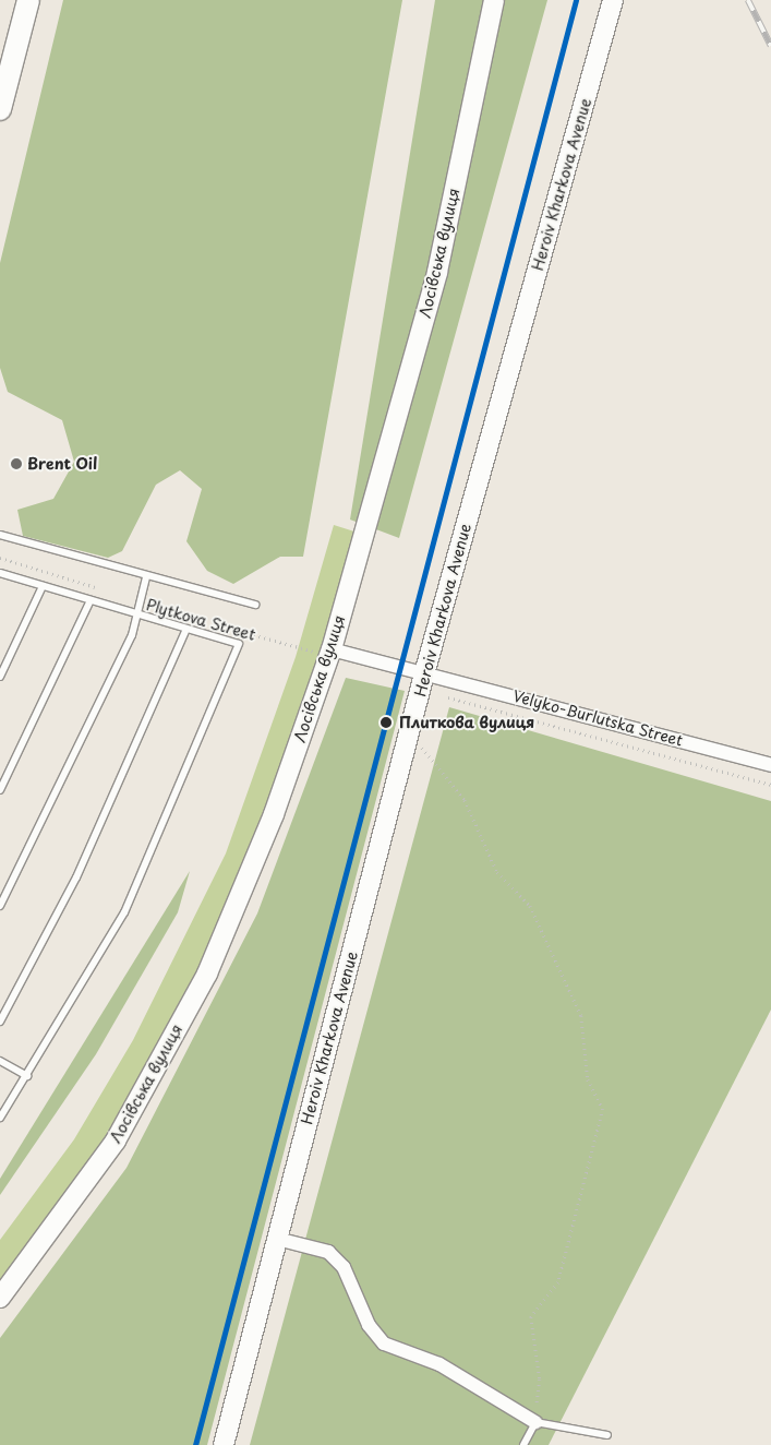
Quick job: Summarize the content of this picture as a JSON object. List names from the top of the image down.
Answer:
{
  "streets": {
    "street": ["Heroiv Kharkova Avenue", "Лосівська вулиця", "Velyko-Burlutska Street"],
    "path": ["Plytkova Street"]
  },
  "crossings": [
    ["Heroiv Kharkova Avenue", "Velyko-Burlutska Street"]
  ],
  "places": ["Brent Oil", "Плиткова вулиця"]
}
